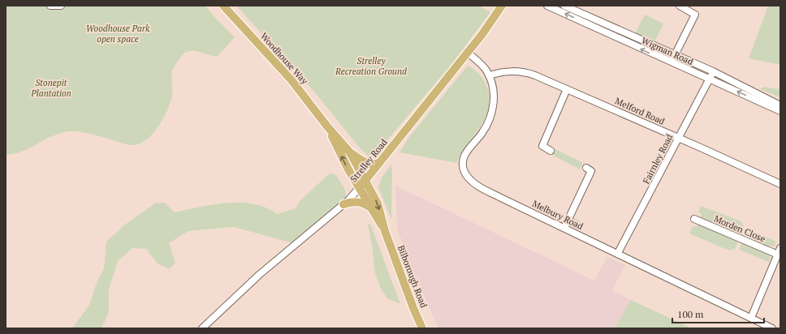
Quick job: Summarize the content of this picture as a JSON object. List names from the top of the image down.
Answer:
{
  "streets": {
    "main road": ["Woodhouse Way", "Strelley Road", "Bilborough Road"],
    "street": [
      "Wigman Road",
      "Melford Road",
      "Fairnley Road",
      "Melbury Road",
      "Morden Close"
    ]
  },
  "crossings": [
    ["Wigman Road", "Fairnley Road"],
    ["Woodhouse Way", "Strelley Road"],
    ["Woodhouse Way", "Bilborough Road"],
    ["Melford Road", "Fairnley Road"],
    ["Melford Road", "Melbury Road"],
    ["Fairnley Road", "Melbury Road"],
    ["Strelley Road", "Melbury Road"],
    ["Strelley Road", "Bilborough Road"]
  ],
  "parks": ["Woodhouse Park open space", "Strelley Recreation Ground", "Stonepit Plantation"],
  "scale_bar": "100 m"
}
